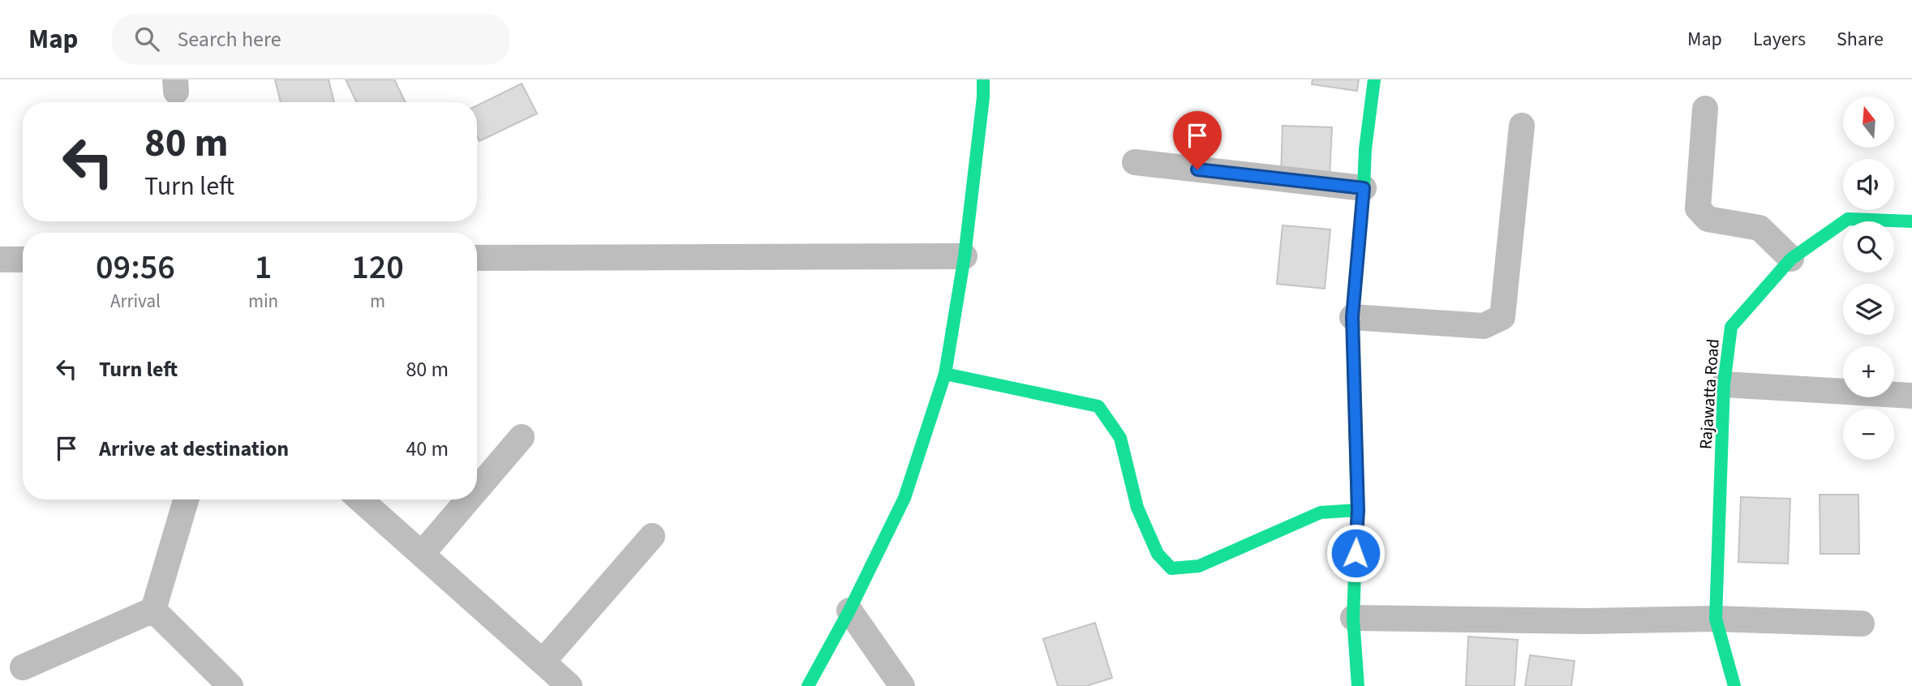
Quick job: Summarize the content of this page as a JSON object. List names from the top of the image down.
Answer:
{
  "streets": {
    "street": ["Rajawatta Road"]
  },
  "north": "top",
  "page": {
    "header": "Map",
    "search": "Search here",
    "nav": ["Map", "Layers", "Share"],
    "map_buttons": ["+", "−"],
    "turn": ["80 m", "Turn left"],
    "eta": [
      "09:56",
      "Arrival",
      "1",
      "min",
      "120",
      "m"
    ],
    "list": [
      {
        "name": "Turn left",
        "value": "80 m"
      },
      {
        "name": "Arrive at destination",
        "value": "40 m"
      }
    ]
  }
}
